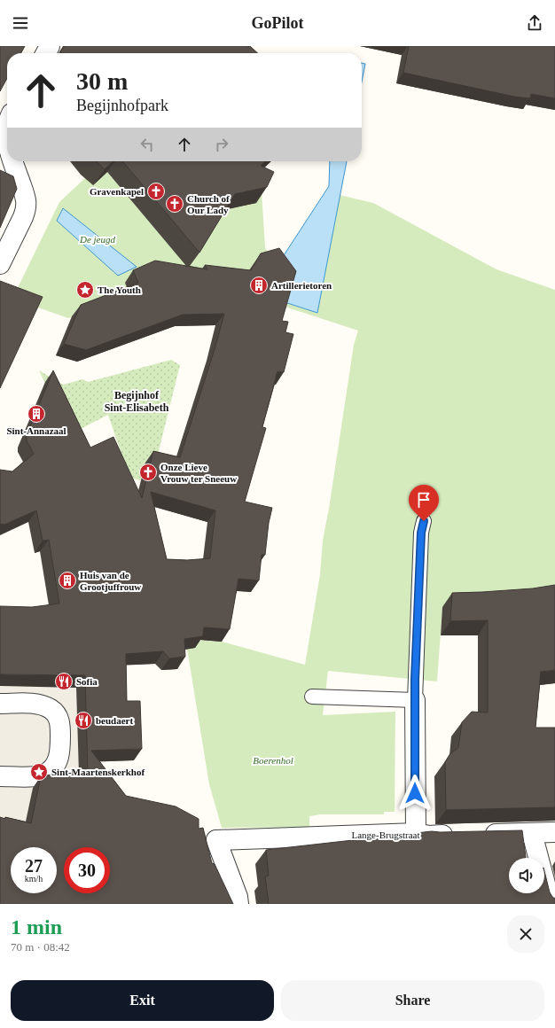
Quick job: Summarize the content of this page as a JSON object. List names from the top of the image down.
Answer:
{
  "streets": {
    "street": ["Lange-Brugstraat"]
  },
  "districts": ["Begijnhof Sint-Elisabeth"],
  "parks": ["De jeugd", "Boerenhol"],
  "places": {
    "church": ["Gravenkapel", "Church of Our Lady", "Onze Lieve Vrouw ter Sneeuw"],
    "building": ["Artillerietoren", "Sint-Annazaal", "Huis van de Grootjuffrouw"],
    "place": ["The Youth", "Sint-Maartenskerkhof"],
    "restaurant": ["Sofia", "beudaert"]
  },
  "page": {
    "header": "GoPilot",
    "turn": ["30 m", "Begijnhofpark"],
    "speed": "27 km/h",
    "limit": "30",
    "heading": ["1 min", "70 m · 08:42"],
    "buttons": ["Exit", "Share"]
  }
}
